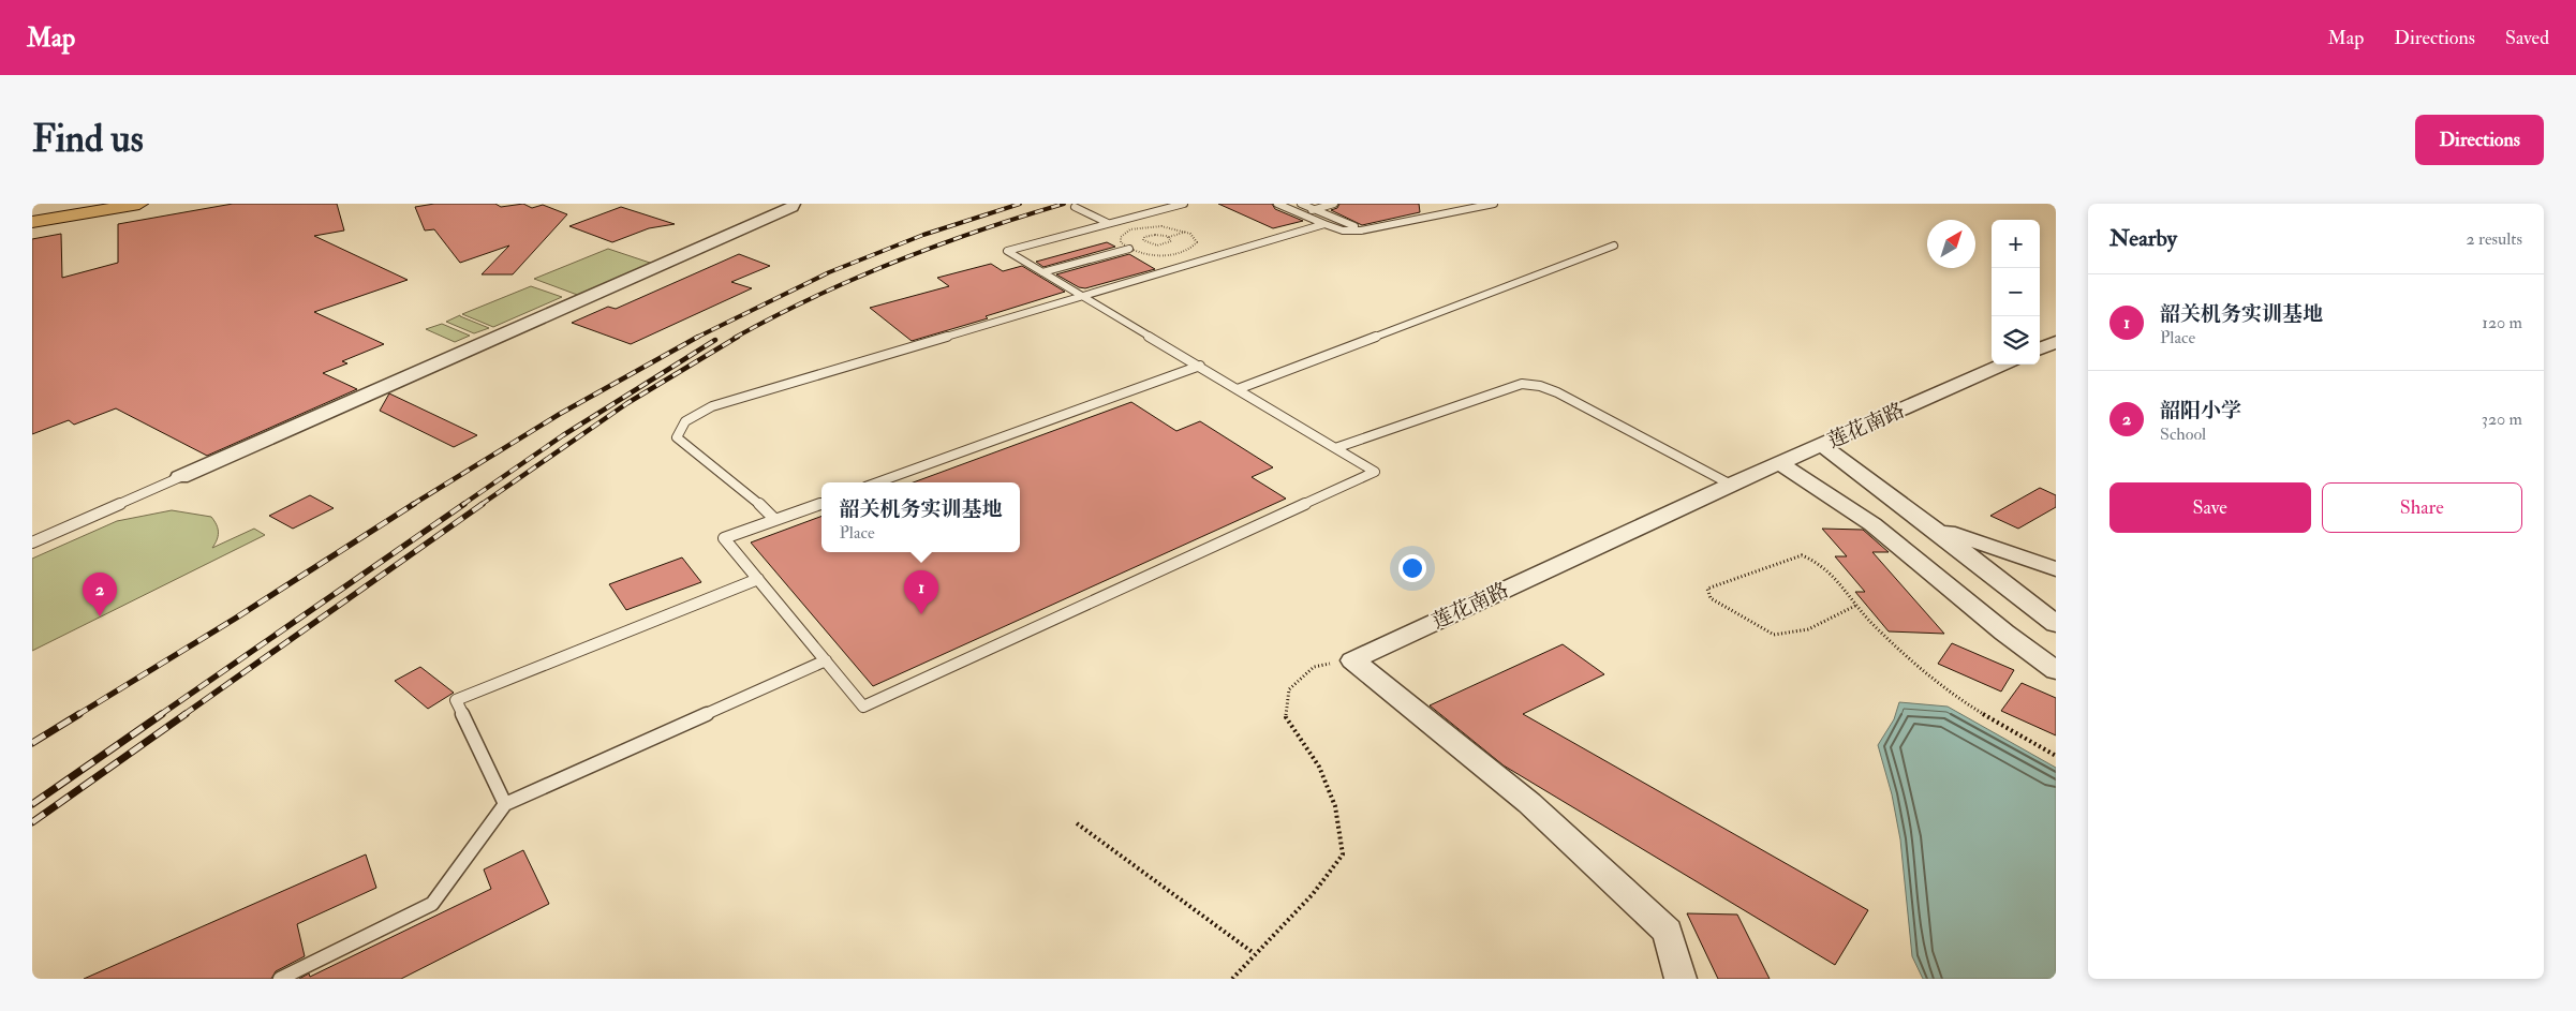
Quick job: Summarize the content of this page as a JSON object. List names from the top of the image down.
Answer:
{
  "streets": {
    "street": ["莲花南路"]
  },
  "north": "top right",
  "page": {
    "header": "Map",
    "nav": ["Map", "Directions", "Saved"],
    "buttons": [
      "Directions",
      ["Save", "Share"]
    ],
    "title": "Find us",
    "heading": ["Nearby", "2 results"],
    "map_buttons": ["+", "−"],
    "list": [
      {
        "mark": "1",
        "name": "韶关机务实训基地",
        "note": "Place",
        "value": "120 m"
      },
      {
        "mark": "2",
        "name": "韶阳小学",
        "note": "School",
        "value": "320 m"
      }
    ],
    "popup": ["韶关机务实训基地", "Place"],
    "pins": ["1", "2"]
  }
}
